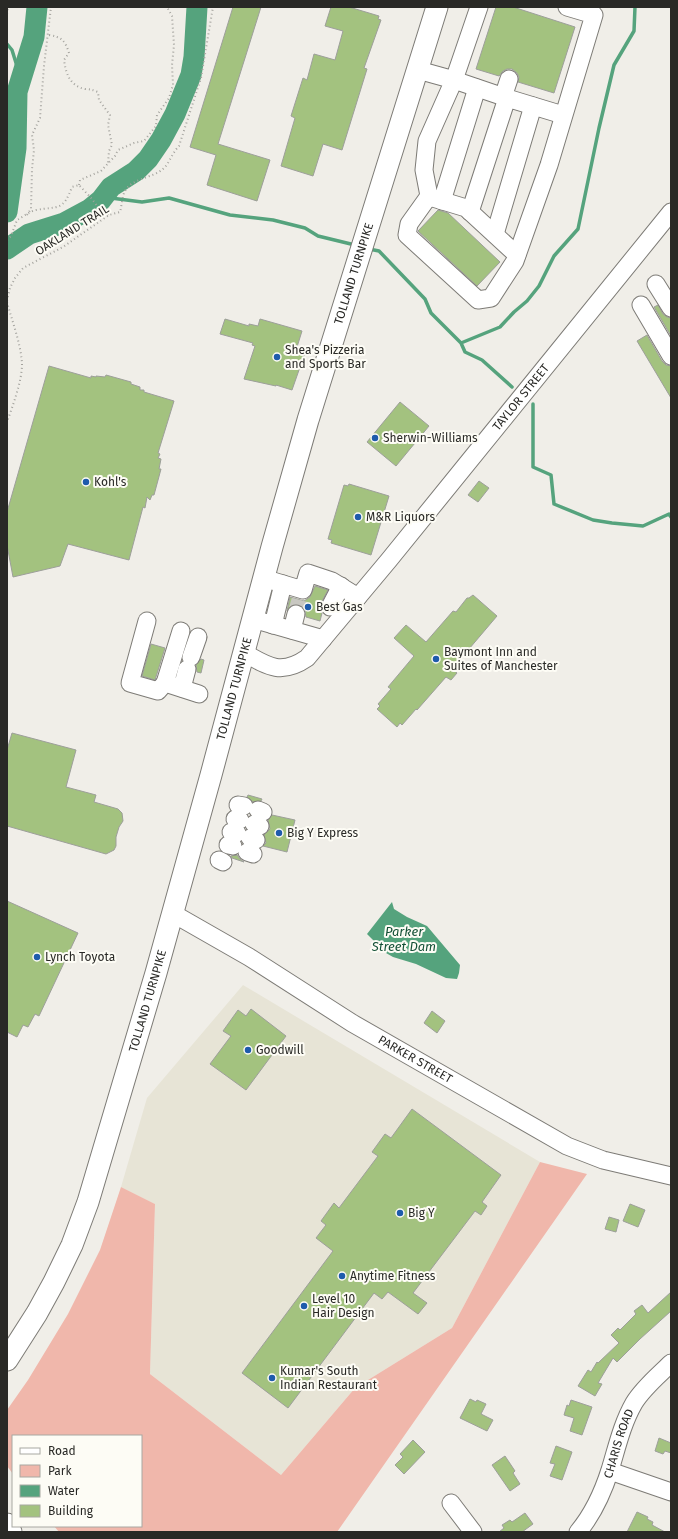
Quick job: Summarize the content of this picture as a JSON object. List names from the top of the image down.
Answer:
{
  "streets": {
    "main road": ["TOLLAND TURNPIKE"],
    "street": ["TAYLOR STREET", "PARKER STREET", "CHARIS ROAD"],
    "path": ["OAKLAND TRAIL"]
  },
  "crossings": [
    ["TOLLAND TURNPIKE", "TAYLOR STREET"],
    ["TOLLAND TURNPIKE", "PARKER STREET"]
  ],
  "water": ["Parker Street Dam"],
  "places": [
    "Shea's Pizzeria and Sports Bar",
    "Sherwin-Williams",
    "Kohl's",
    "M&R Liquors",
    "Best Gas",
    "Baymont Inn and Suites of Manchester",
    "Big Y Express",
    "Lynch Toyota",
    "Goodwill",
    "Big Y",
    "Anytime Fitness",
    "Level 10 Hair Design",
    "Kumar's South Indian Restaurant"
  ],
  "legend": [
    "Road",
    "Park",
    "Water",
    "Building"
  ]
}
